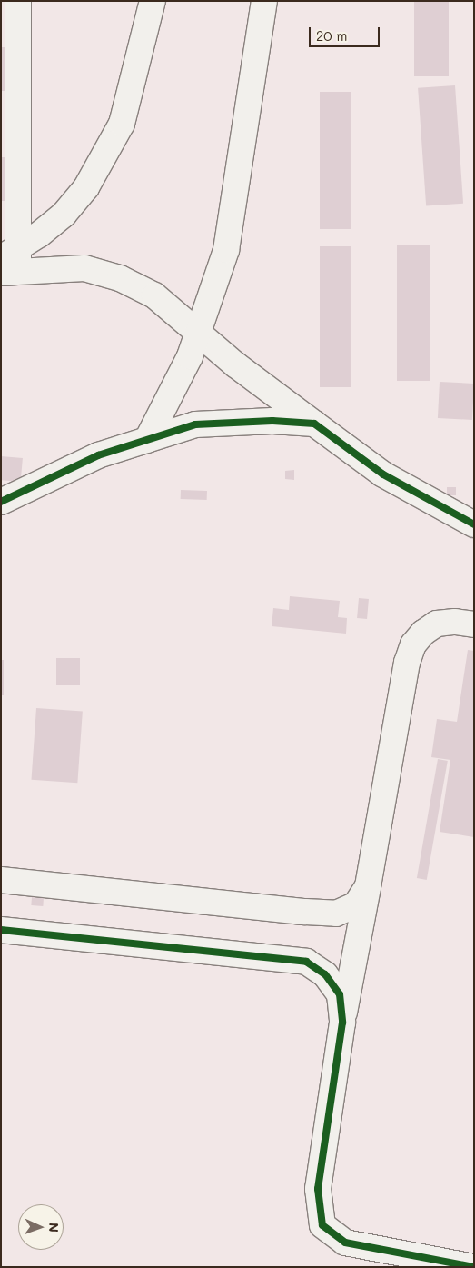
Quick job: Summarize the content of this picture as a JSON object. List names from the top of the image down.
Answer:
{
  "scale_bar": "20 m",
  "north": "right"
}
